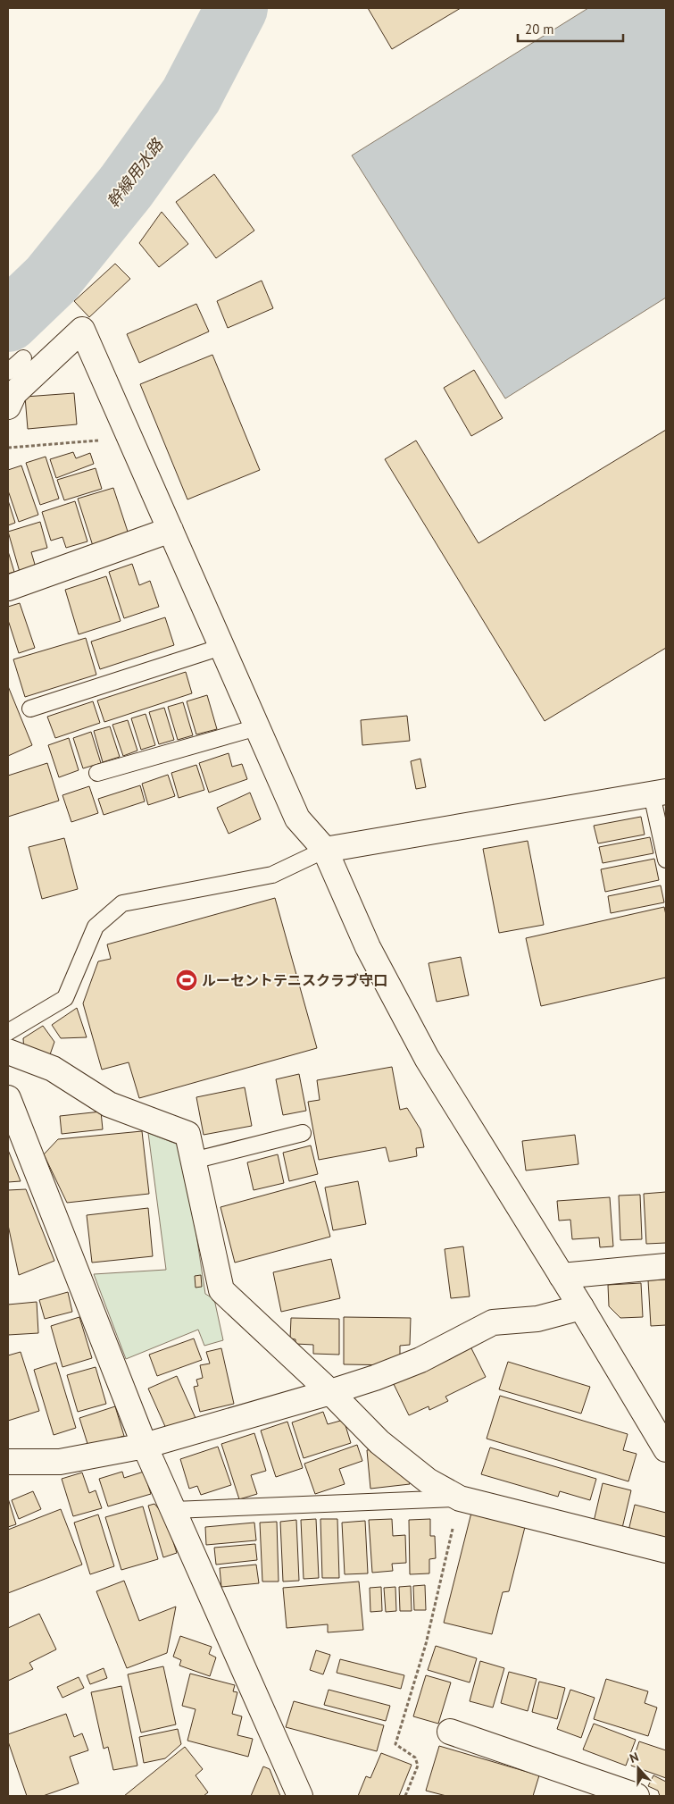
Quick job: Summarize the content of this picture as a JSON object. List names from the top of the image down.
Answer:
{
  "water": ["幹線用水路"],
  "places": {
    "sports": ["ルーセントテニスクラブ守口"]
  },
  "scale_bar": "20 m",
  "north": "top"
}
